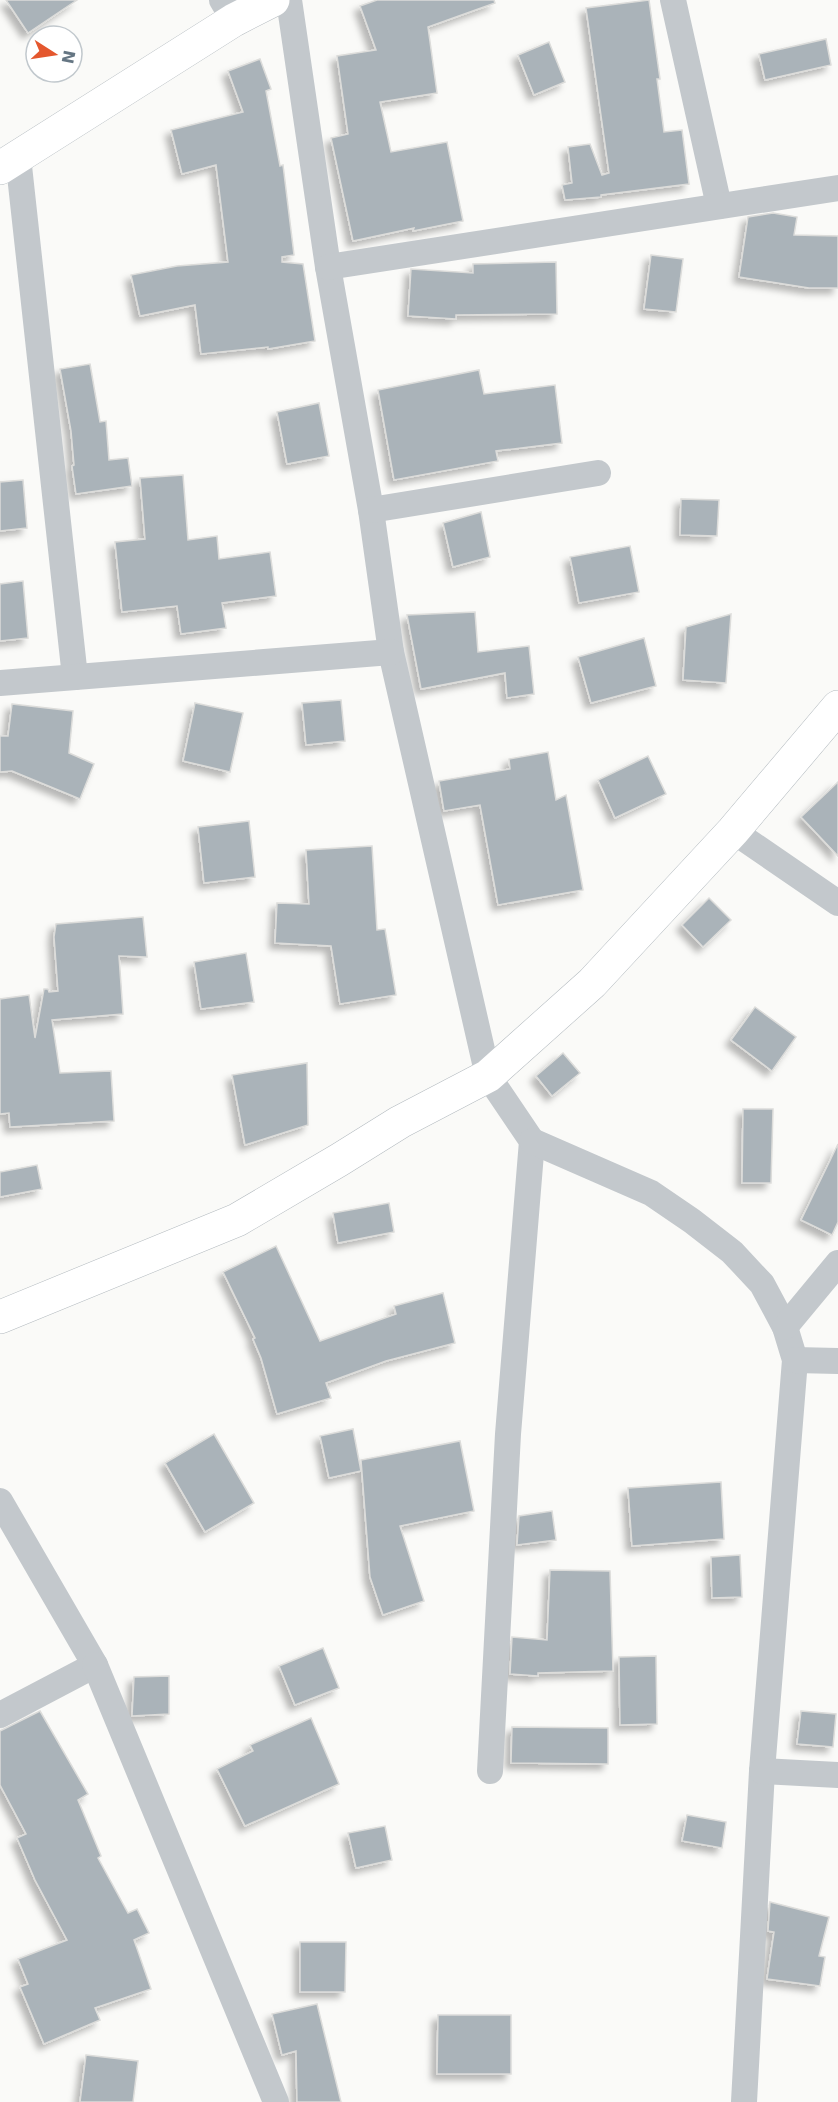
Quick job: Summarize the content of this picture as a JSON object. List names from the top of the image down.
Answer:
{
  "north": "right"
}
